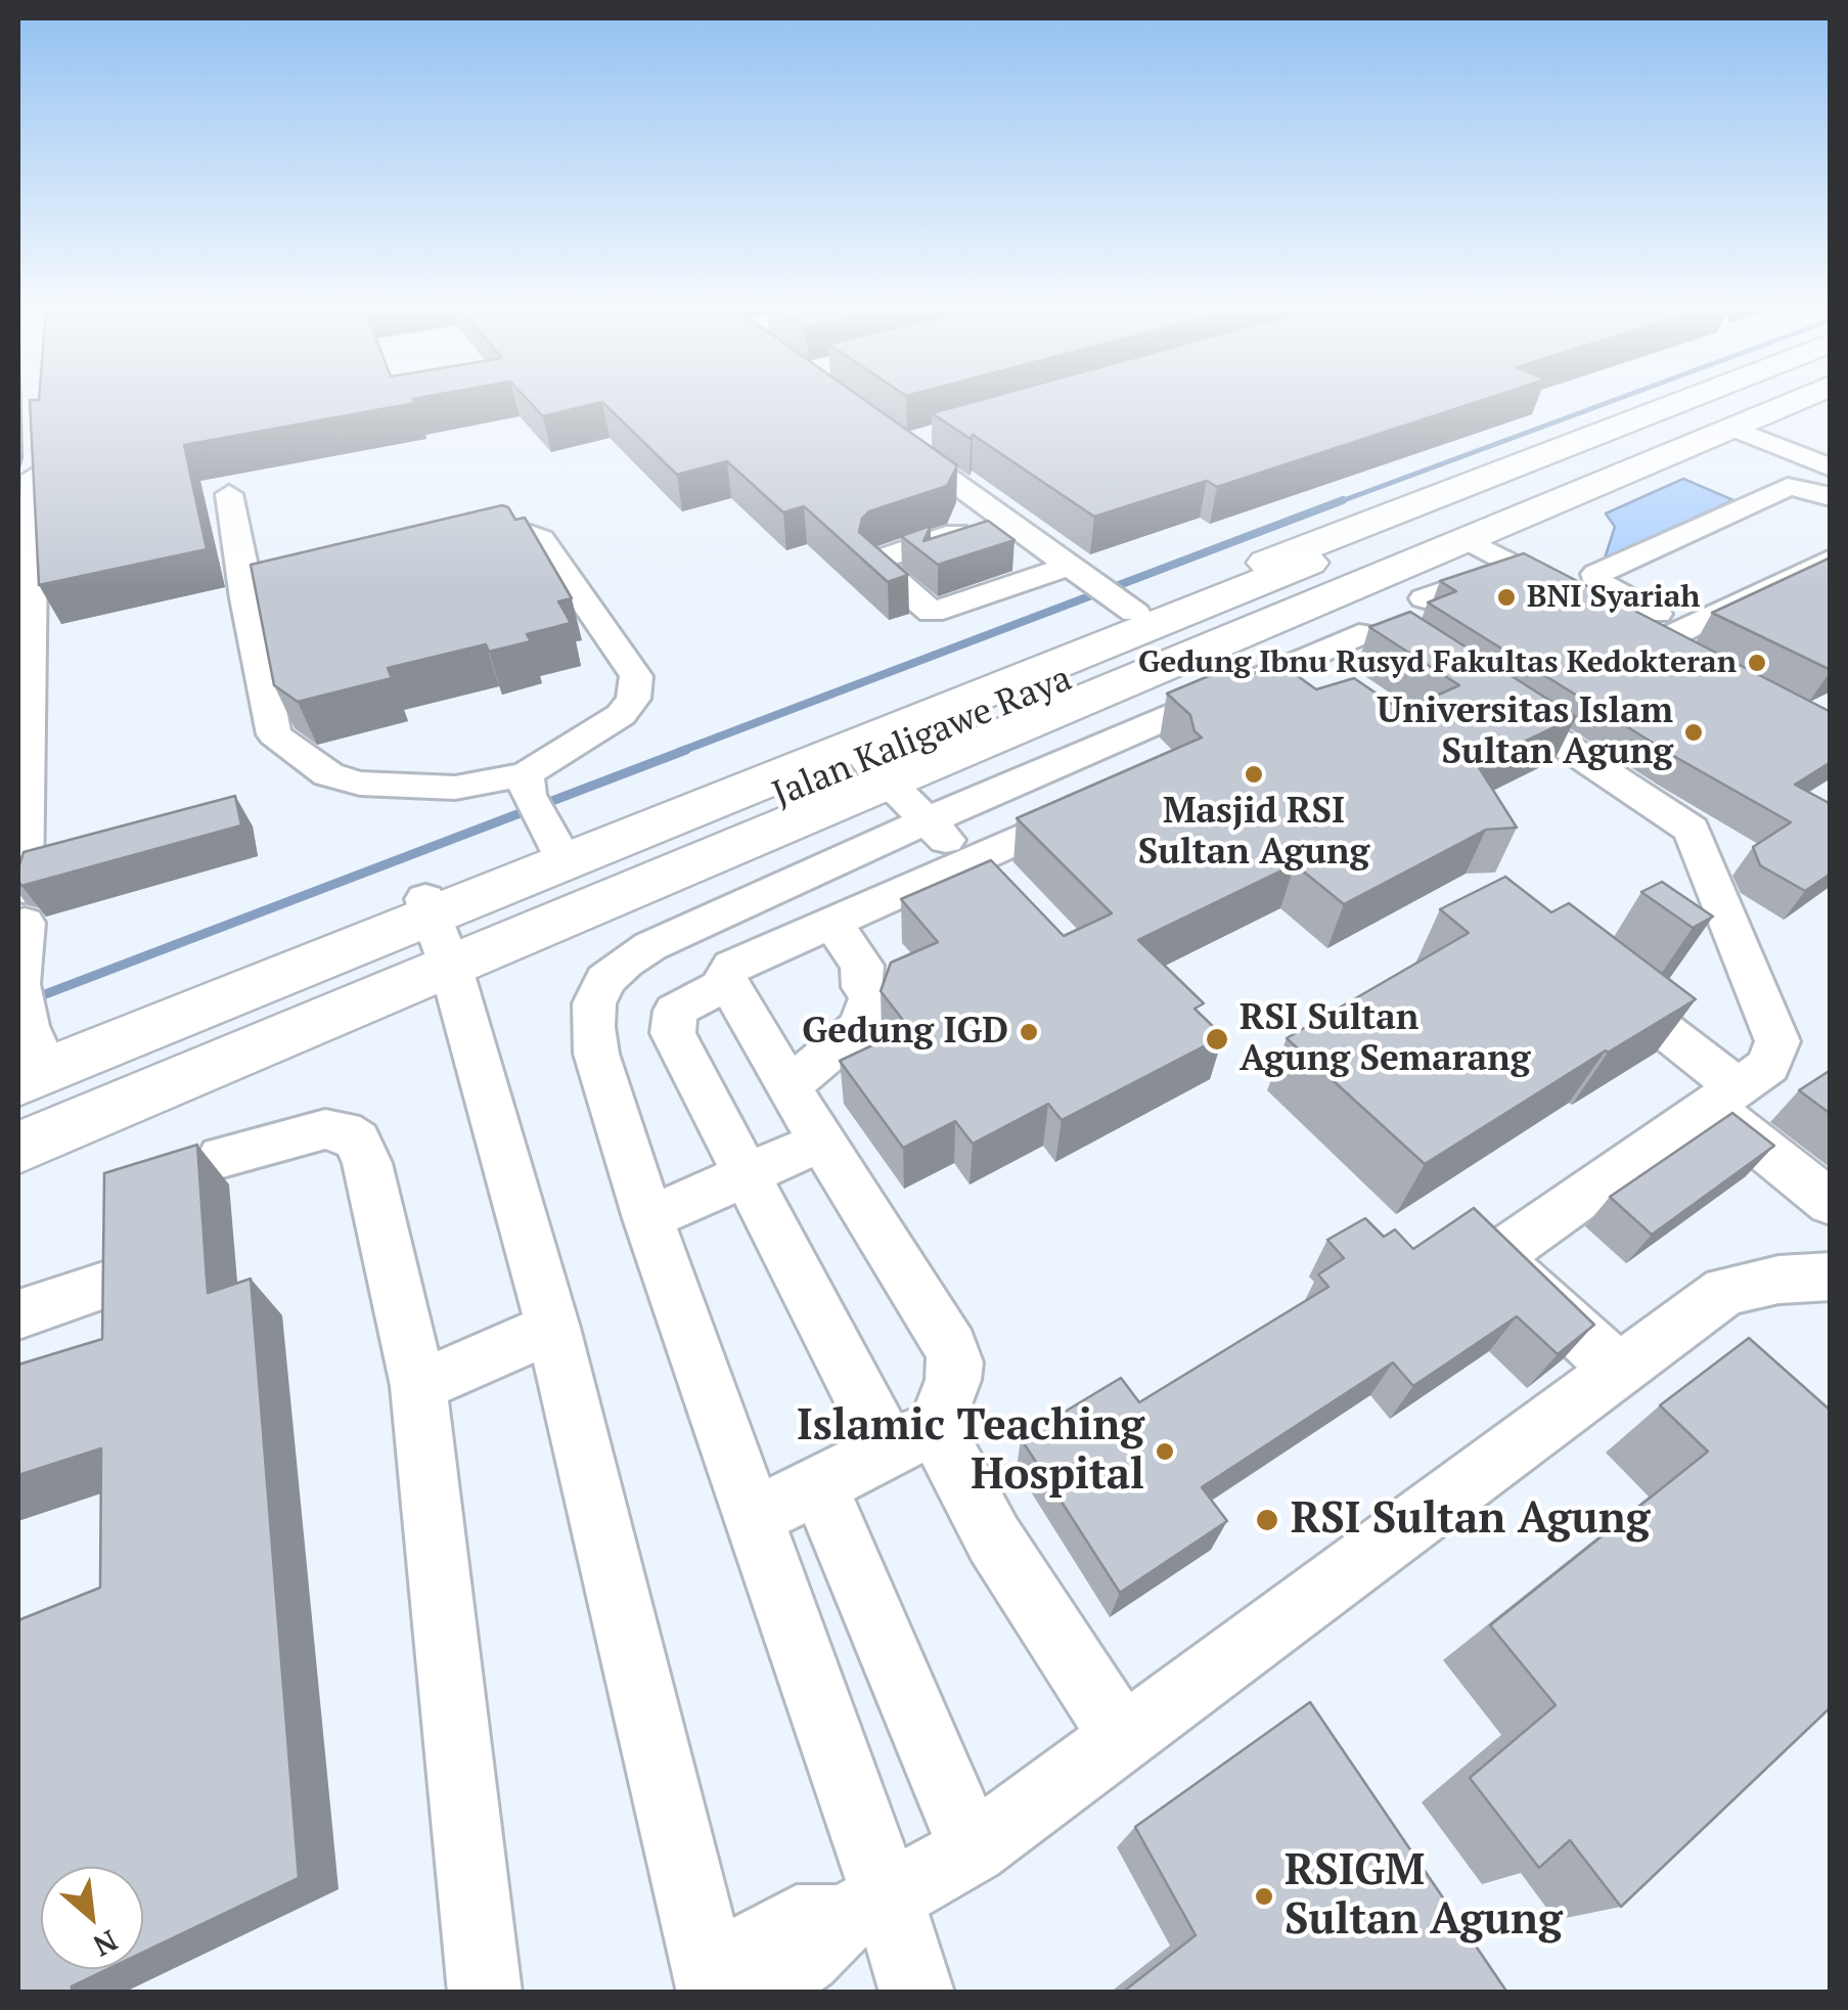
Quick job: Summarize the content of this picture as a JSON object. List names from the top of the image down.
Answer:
{
  "streets": {
    "highway": ["Jalan Kaligawe Raya"]
  },
  "places": [
    "BNI Syariah",
    "Gedung Ibnu Rusyd Fakultas Kedokteran",
    "Universitas Islam Sultan Agung",
    "Masjid RSI Sultan Agung",
    "Gedung IGD",
    "RSI Sultan Agung Semarang",
    "Islamic Teaching Hospital",
    "RSI Sultan Agung",
    "RSIGM Sultan Agung"
  ],
  "north": "bottom right"
}
